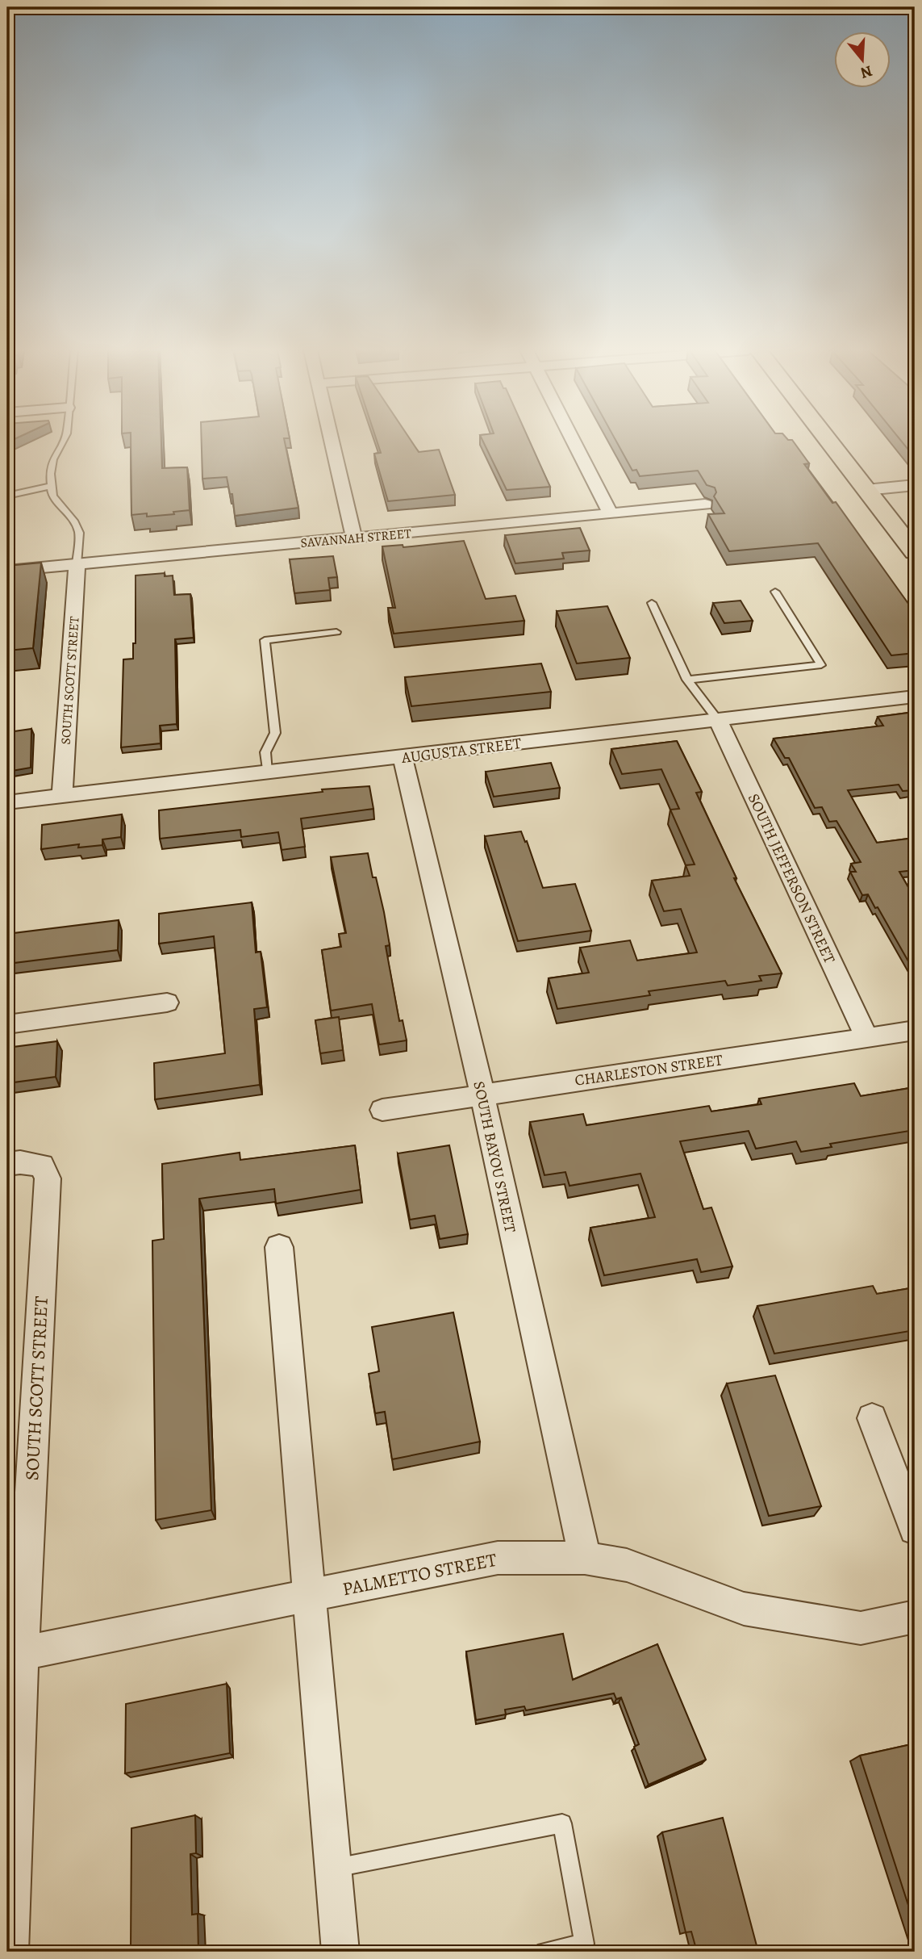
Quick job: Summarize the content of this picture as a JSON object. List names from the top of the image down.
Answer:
{
  "streets": {
    "street": [
      "SAVANNAH STREET",
      "SOUTH SCOTT STREET",
      "AUGUSTA STREET",
      "SOUTH JEFFERSON STREET",
      "CHARLESTON STREET",
      "SOUTH BAYOU STREET",
      "PALMETTO STREET"
    ]
  },
  "crossings": [
    ["SAVANNAH STREET", "SOUTH SCOTT STREET"],
    ["SOUTH SCOTT STREET", "AUGUSTA STREET"],
    ["SOUTH SCOTT STREET", "PALMETTO STREET"],
    ["AUGUSTA STREET", "SOUTH JEFFERSON STREET"],
    ["AUGUSTA STREET", "SOUTH BAYOU STREET"],
    ["SOUTH JEFFERSON STREET", "CHARLESTON STREET"],
    ["CHARLESTON STREET", "SOUTH BAYOU STREET"],
    ["SOUTH BAYOU STREET", "PALMETTO STREET"]
  ],
  "north": "bottom"
}
